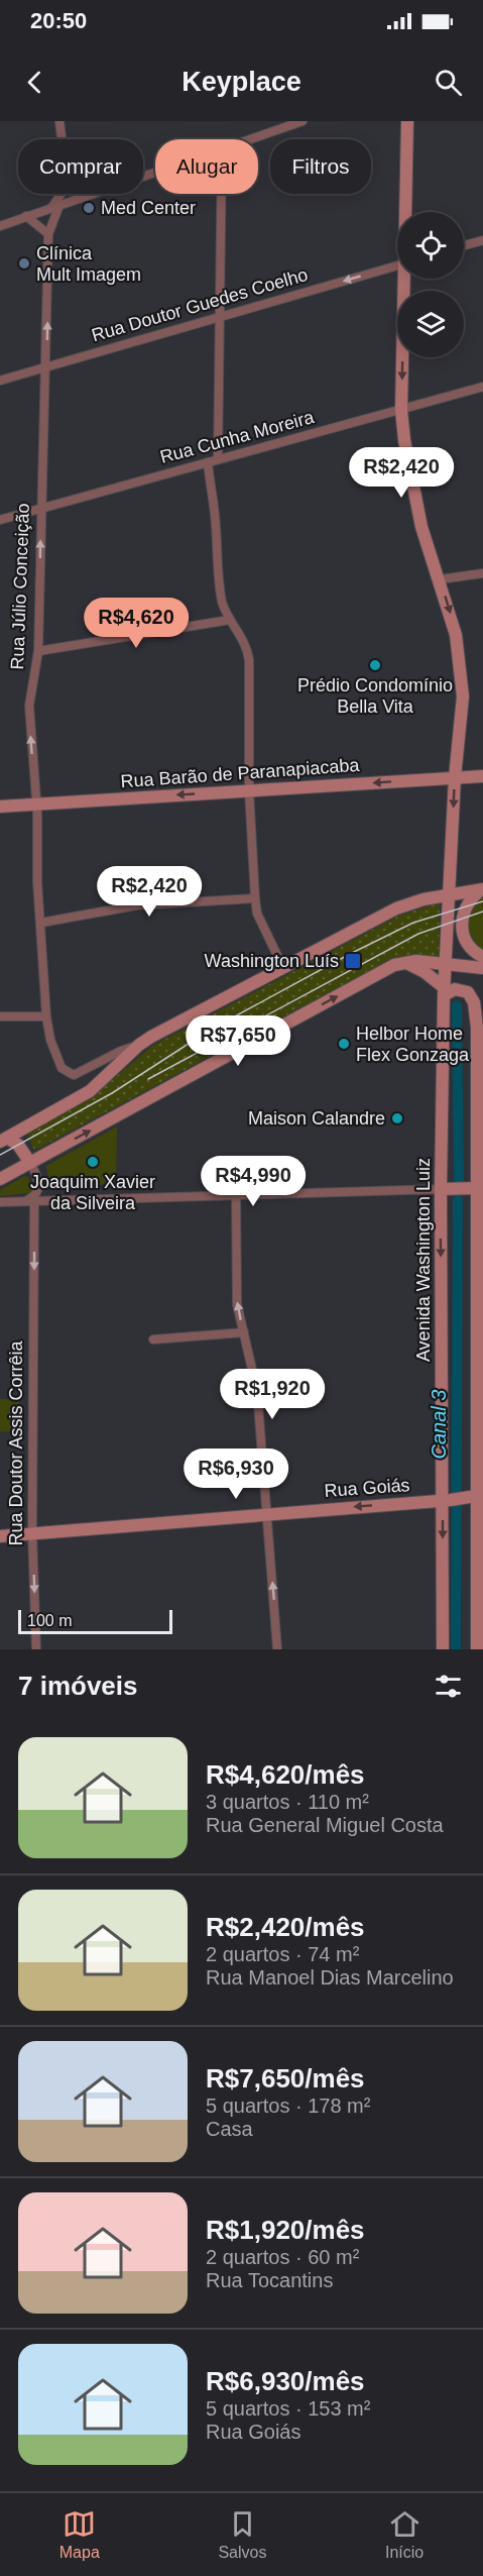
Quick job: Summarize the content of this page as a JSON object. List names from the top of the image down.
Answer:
{
  "streets": {
    "main road": ["Rua Barão de Paranapiacaba", "Avenida Washington Luiz", "Rua Goiás"],
    "street": [
      "Rua Doutor Guedes Coelho",
      "Rua Cunha Moreira",
      "Rua Júlio Conceição",
      "Rua Doutor Assis Corrêia"
    ]
  },
  "crossings": [
    ["Rua Doutor Guedes Coelho", "Rua Júlio Conceição"],
    ["Rua Cunha Moreira", "Rua Júlio Conceição"],
    ["Rua Cunha Moreira", "Avenida Washington Luiz"],
    ["Rua Júlio Conceição", "Rua Barão de Paranapiacaba"],
    ["Rua Barão de Paranapiacaba", "Avenida Washington Luiz"],
    ["Avenida Washington Luiz", "Rua Goiás"],
    ["Rua Doutor Assis Corrêia", "Rua Goiás"]
  ],
  "one_way": [
    "Rua Doutor Guedes Coelho",
    "Rua Júlio Conceição",
    "Rua Barão de Paranapiacaba",
    "Rua Doutor Assis Corrêia",
    "Rua Goiás"
  ],
  "water": ["Canal 3"],
  "places": {
    "other": [
      "Med Center",
      "Clínica Mult Imagem",
      "Prédio Condomínio Bella Vita",
      "Helbor Home Flex Gonzaga",
      "Maison Calandre",
      "Joaquim Xavier da Silveira"
    ],
    "transit": ["Washington Luís"]
  },
  "scale_bar": "100 m",
  "page": {
    "status": "20:50",
    "header": "Keyplace",
    "chip": ["Comprar", "Alugar", "Filtros"],
    "price": [
      "R$2,420",
      "R$4,620",
      "R$2,420",
      "R$7,650",
      "R$4,990",
      "R$1,920",
      "R$6,930"
    ],
    "scale": "100 m",
    "heading": "7 imóveis",
    "list": [
      {
        "name": "R$4,620/mês",
        "note": "3 quartos · 110 m² · Rua General Miguel Costa"
      },
      {
        "name": "R$2,420/mês",
        "note": "2 quartos · 74 m² · Rua Manoel Dias Marcelino"
      },
      {
        "name": "R$7,650/mês",
        "note": "5 quartos · 178 m² · Casa"
      },
      {
        "name": "R$1,920/mês",
        "note": "2 quartos · 60 m² · Rua Tocantins"
      },
      {
        "name": "R$6,930/mês",
        "note": "5 quartos · 153 m² · Rua Goiás"
      }
    ],
    "tabs": ["Mapa", "Salvos", "Início"]
  }
}
